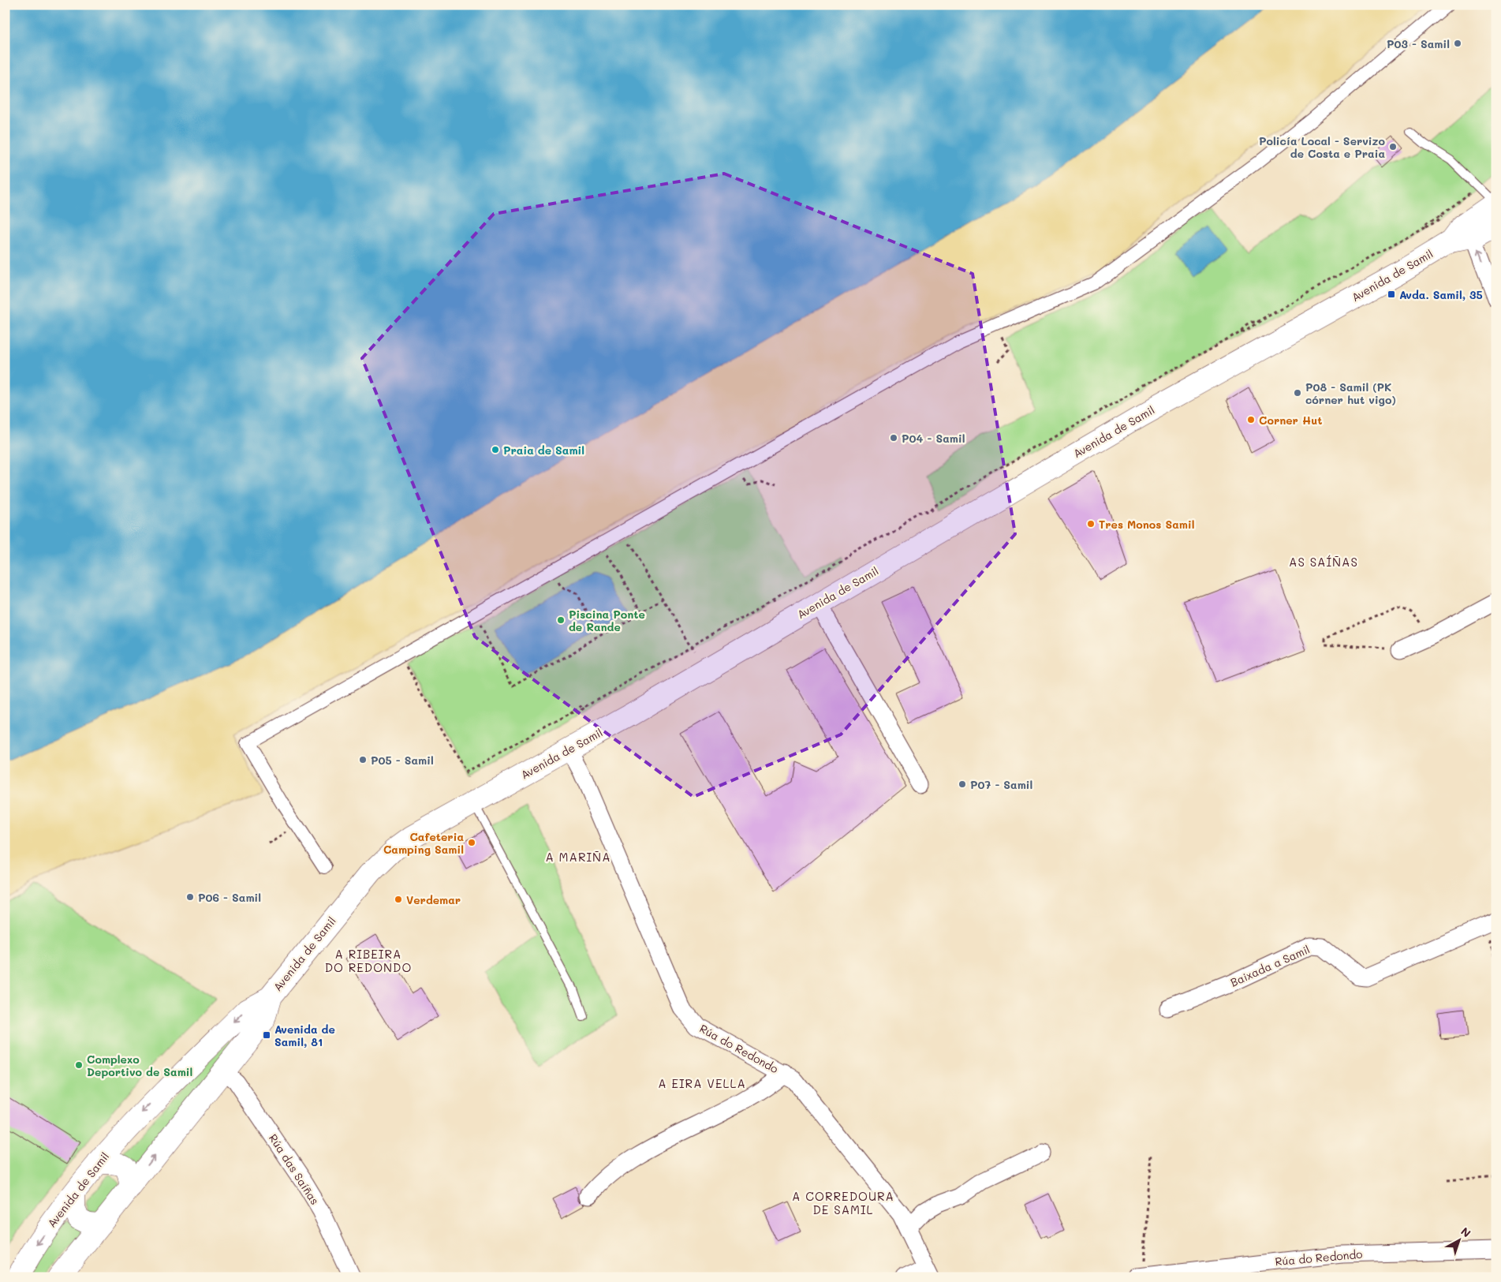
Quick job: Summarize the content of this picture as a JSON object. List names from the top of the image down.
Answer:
{
  "streets": {
    "main road": ["Avenida de Samil"],
    "street": ["Baixada a Samil", "Rúa do Redondo", "Rúa das Saíñas"]
  },
  "crossings": [
    ["Avenida de Samil", "Rúa do Redondo"],
    ["Avenida de Samil", "Rúa das Saíñas"]
  ],
  "districts": [
    "AS SAÍÑAS",
    "A MARIÑA",
    "A RIBEIRA DO REDONDO",
    "A EIRA VELLA",
    "A CORREDOURA DE SAMIL"
  ],
  "places": {
    "other": [
      "P03 - Samil",
      "Policía Local - Servizo de Costa e Praia",
      "P08 - Samil (PK córner hut vigo)",
      "Corner Hut",
      "P04 - Samil",
      "Praia de Samil",
      "Tres Monos Samil",
      "Piscina Ponte de Rande",
      "P05 - Samil",
      "P07 - Samil",
      "Cafeteria Camping Samil",
      "P06 - Samil",
      "Verdemar",
      "Complexo Deportivo de Samil"
    ],
    "transit": ["Avda. Samil, 35", "Avenida de Samil, 81"]
  },
  "north": "top right"
}
